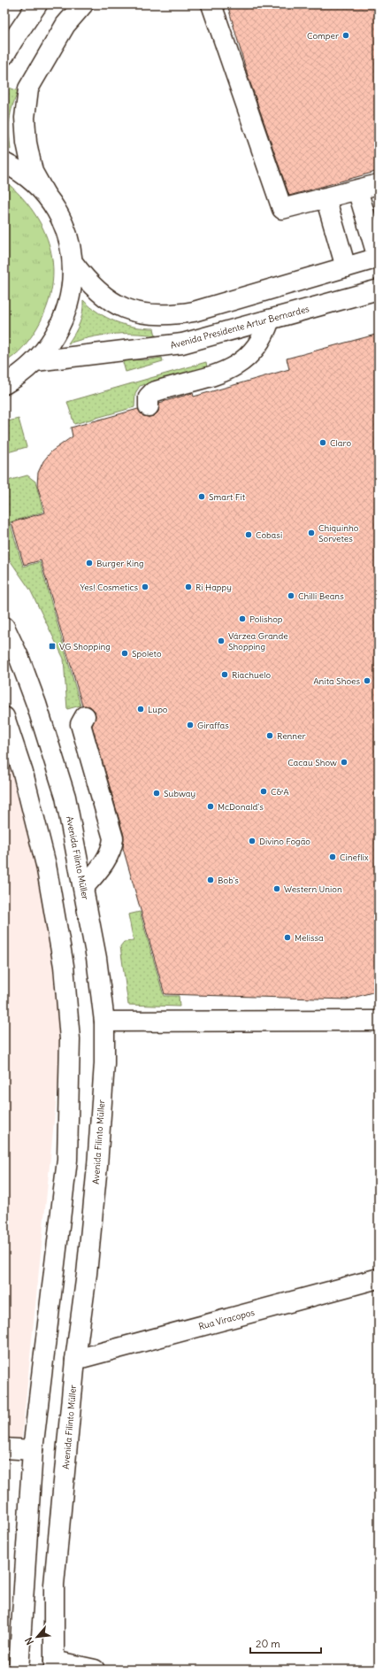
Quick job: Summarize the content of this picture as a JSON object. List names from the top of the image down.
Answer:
{
  "streets": {
    "main road": ["Avenida Presidente Artur Bernardes", "Avenida Filinto Müller", "Rua Viracopos"]
  },
  "crossings": [
    ["Avenida Filinto Müller", "Rua Viracopos"]
  ],
  "places": {
    "other": [
      "Comper",
      "Claro",
      "Smart Fit",
      "Chiquinho Sorvetes",
      "Cobasi",
      "Burger King",
      "Yes! Cosmetics",
      "Ri Happy",
      "Chilli Beans",
      "Polishop",
      "Várzea Grande Shopping",
      "Spoleto",
      "Riachuelo",
      "Anita Shoes",
      "Lupo",
      "Giraffas",
      "Renner",
      "Cacau Show",
      "C&A",
      "Subway",
      "McDonald's",
      "Divino Fogão",
      "Cineflix",
      "Bob's",
      "Western Union",
      "Melissa"
    ],
    "transit": ["VG Shopping"]
  },
  "scale_bar": "20 m",
  "north": "bottom left"
}
